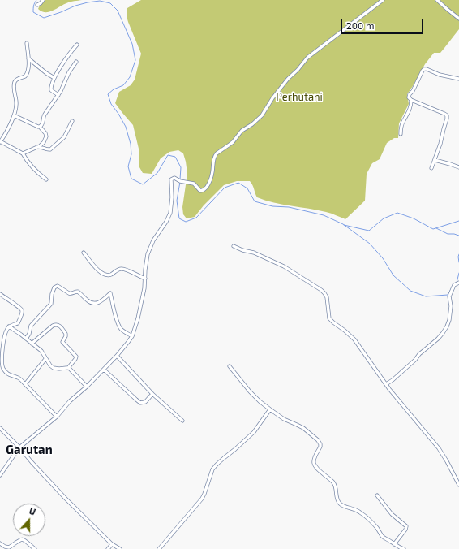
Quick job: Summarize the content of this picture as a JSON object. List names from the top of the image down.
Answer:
{
  "districts": ["Garutan"],
  "parks": ["Perhutani"],
  "scale_bar": "200 m",
  "north": "top"
}
